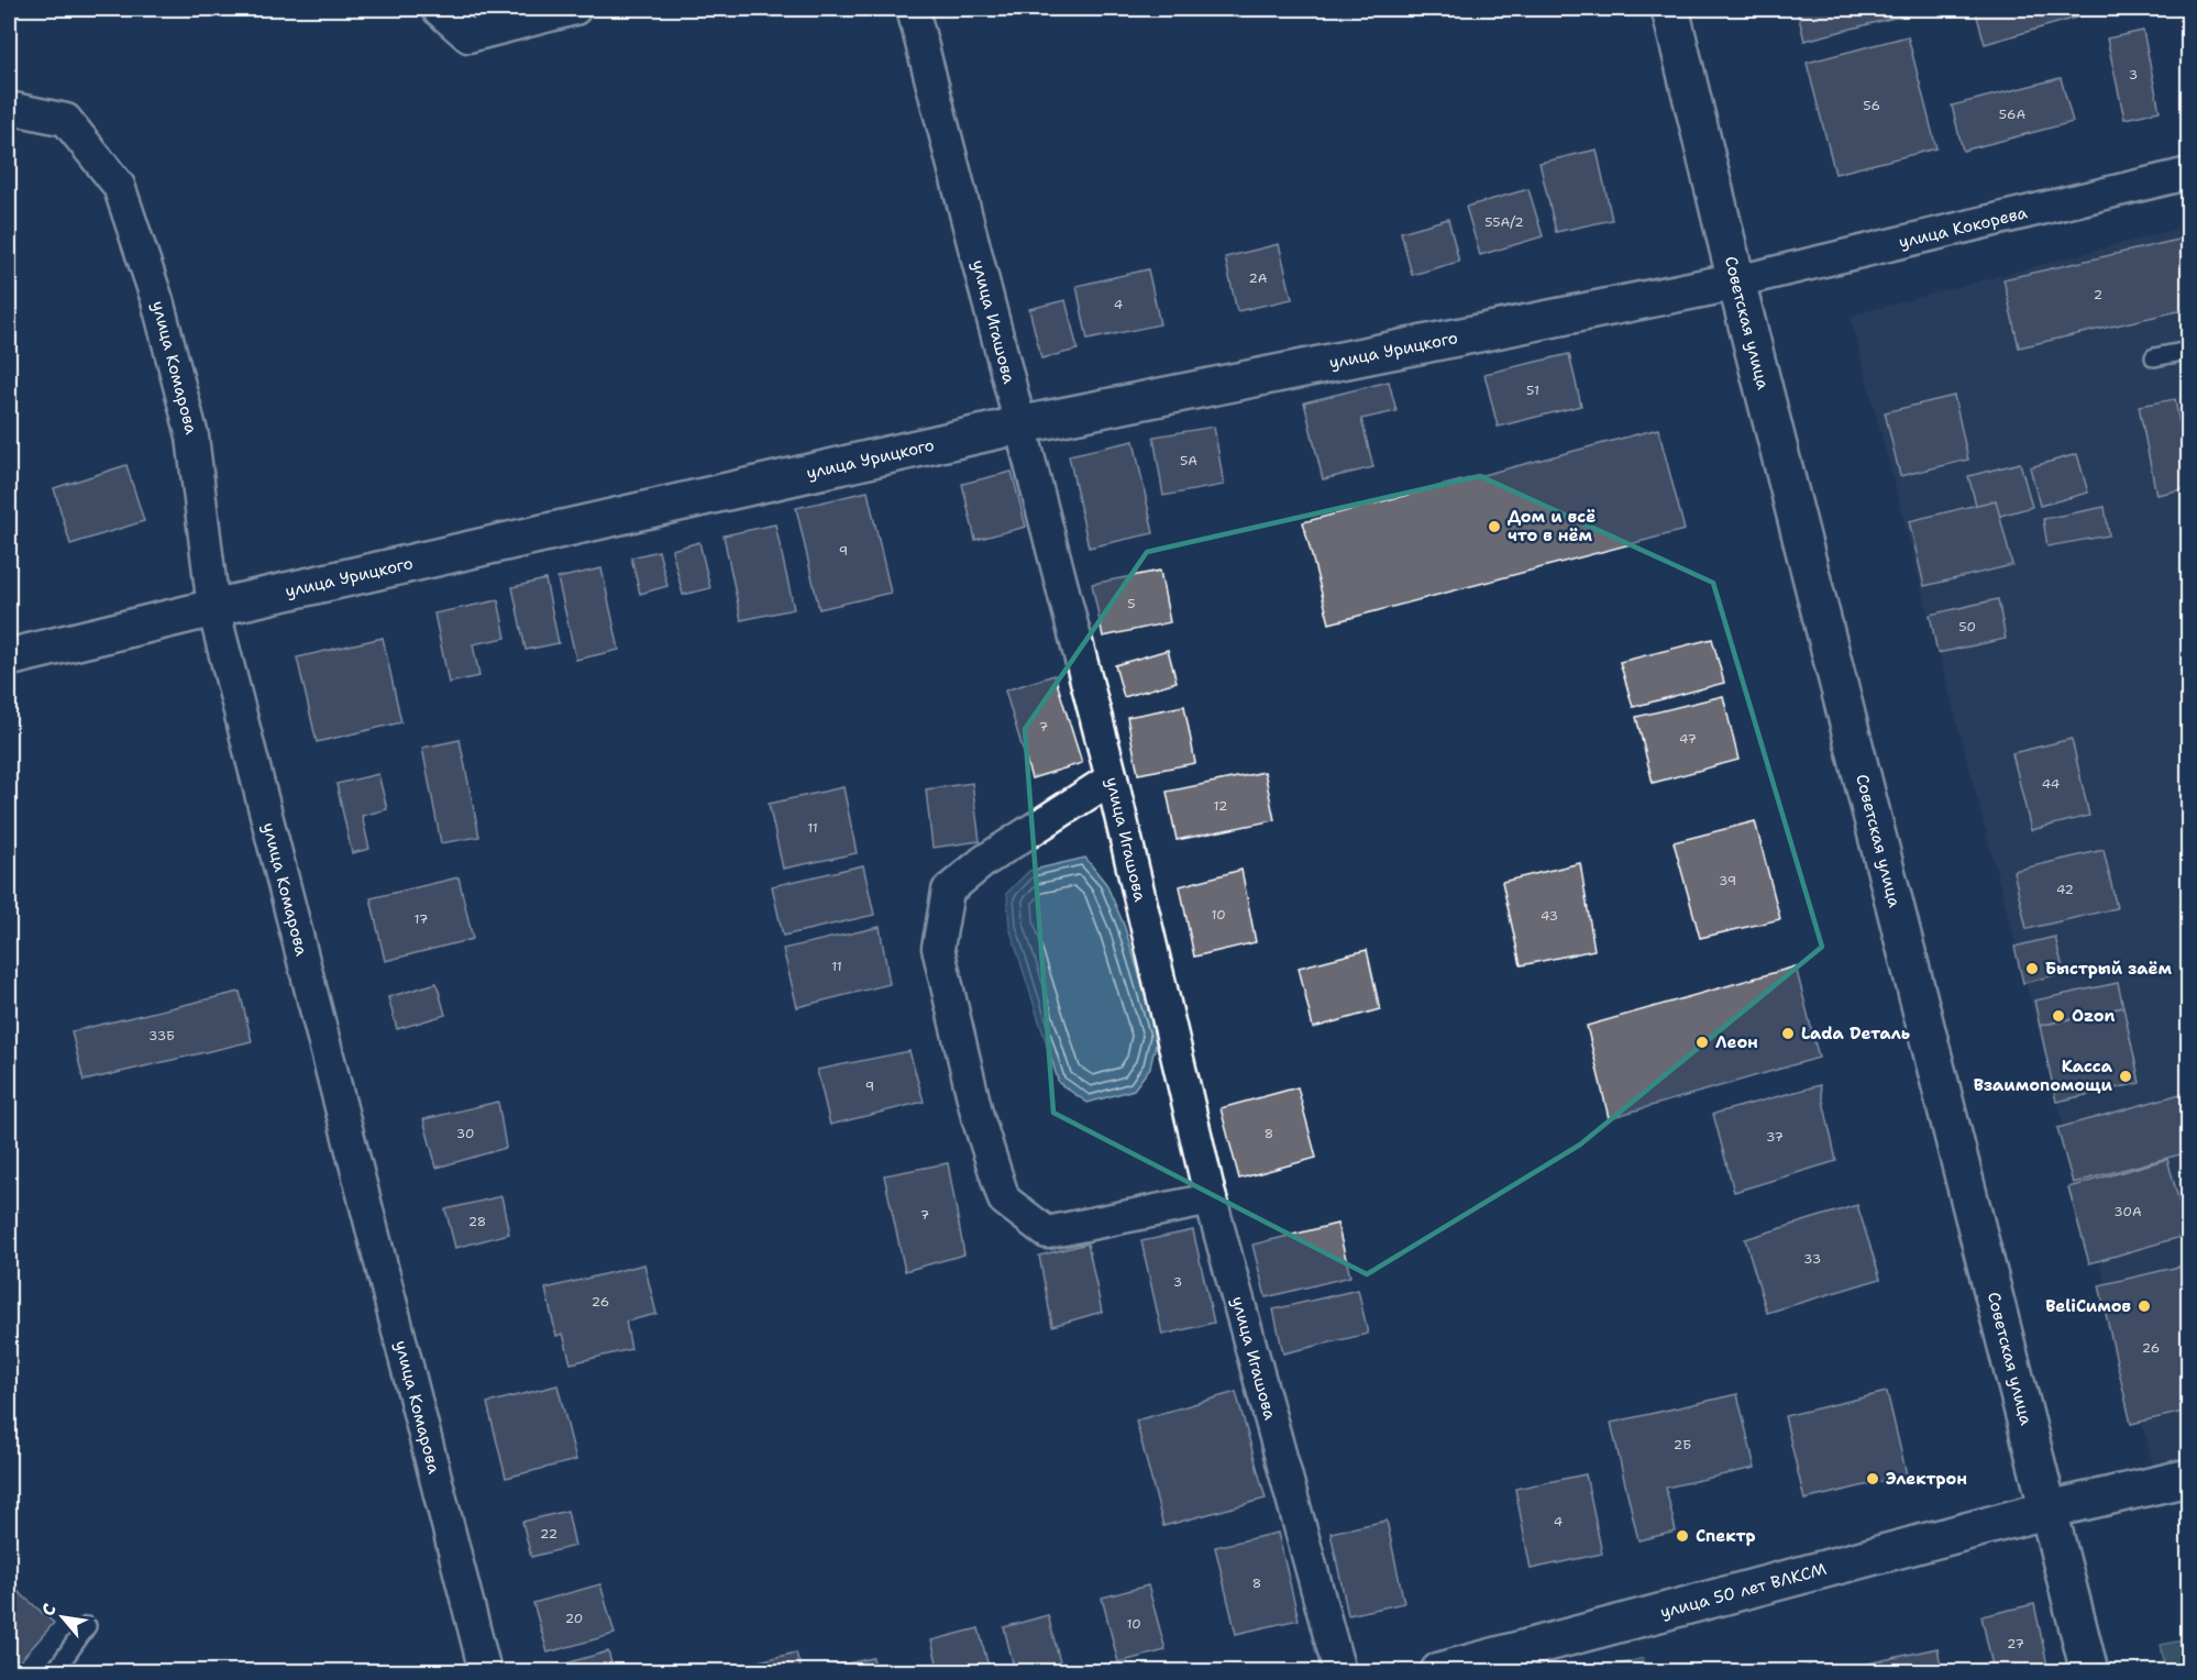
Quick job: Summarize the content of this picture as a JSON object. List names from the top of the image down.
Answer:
{
  "streets": {
    "main road": ["Советская улица", "улица Урицкого", "улица 50 лет ВЛКСМ"],
    "street": ["улица Кокорева", "улица Игашова", "улица Комарова"]
  },
  "crossings": [
    ["улица Кокорева", "Советская улица"],
    ["улица Кокорева", "улица Урицкого"],
    ["Советская улица", "улица Урицкого"],
    ["Советская улица", "улица 50 лет ВЛКСМ"],
    ["улица Игашова", "улица Урицкого"],
    ["улица Урицкого", "улица Комарова"]
  ],
  "places": [
    "Дом и всё что в нём",
    "Быстрый заём",
    "Ozon",
    "Lada Dеталь",
    "Леон",
    "Касса Взаимопомощи",
    "BeliСимов",
    "Электрон",
    "Спектр"
  ],
  "house_numbers": [
    "3",
    "56",
    "56А",
    "55А/2",
    "2А",
    "2",
    "4",
    "51",
    "5А",
    "9",
    "5",
    "50",
    "7",
    "47",
    "44",
    "12",
    "11",
    "39",
    "42",
    "10",
    "43",
    "17",
    "11",
    "33Б",
    "9",
    "30",
    "8",
    "37",
    "30А",
    "7",
    "28",
    "33",
    "3",
    "26",
    "26",
    "2Б",
    "4",
    "22",
    "8",
    "20",
    "10",
    "27"
  ],
  "north": "top left"
}
